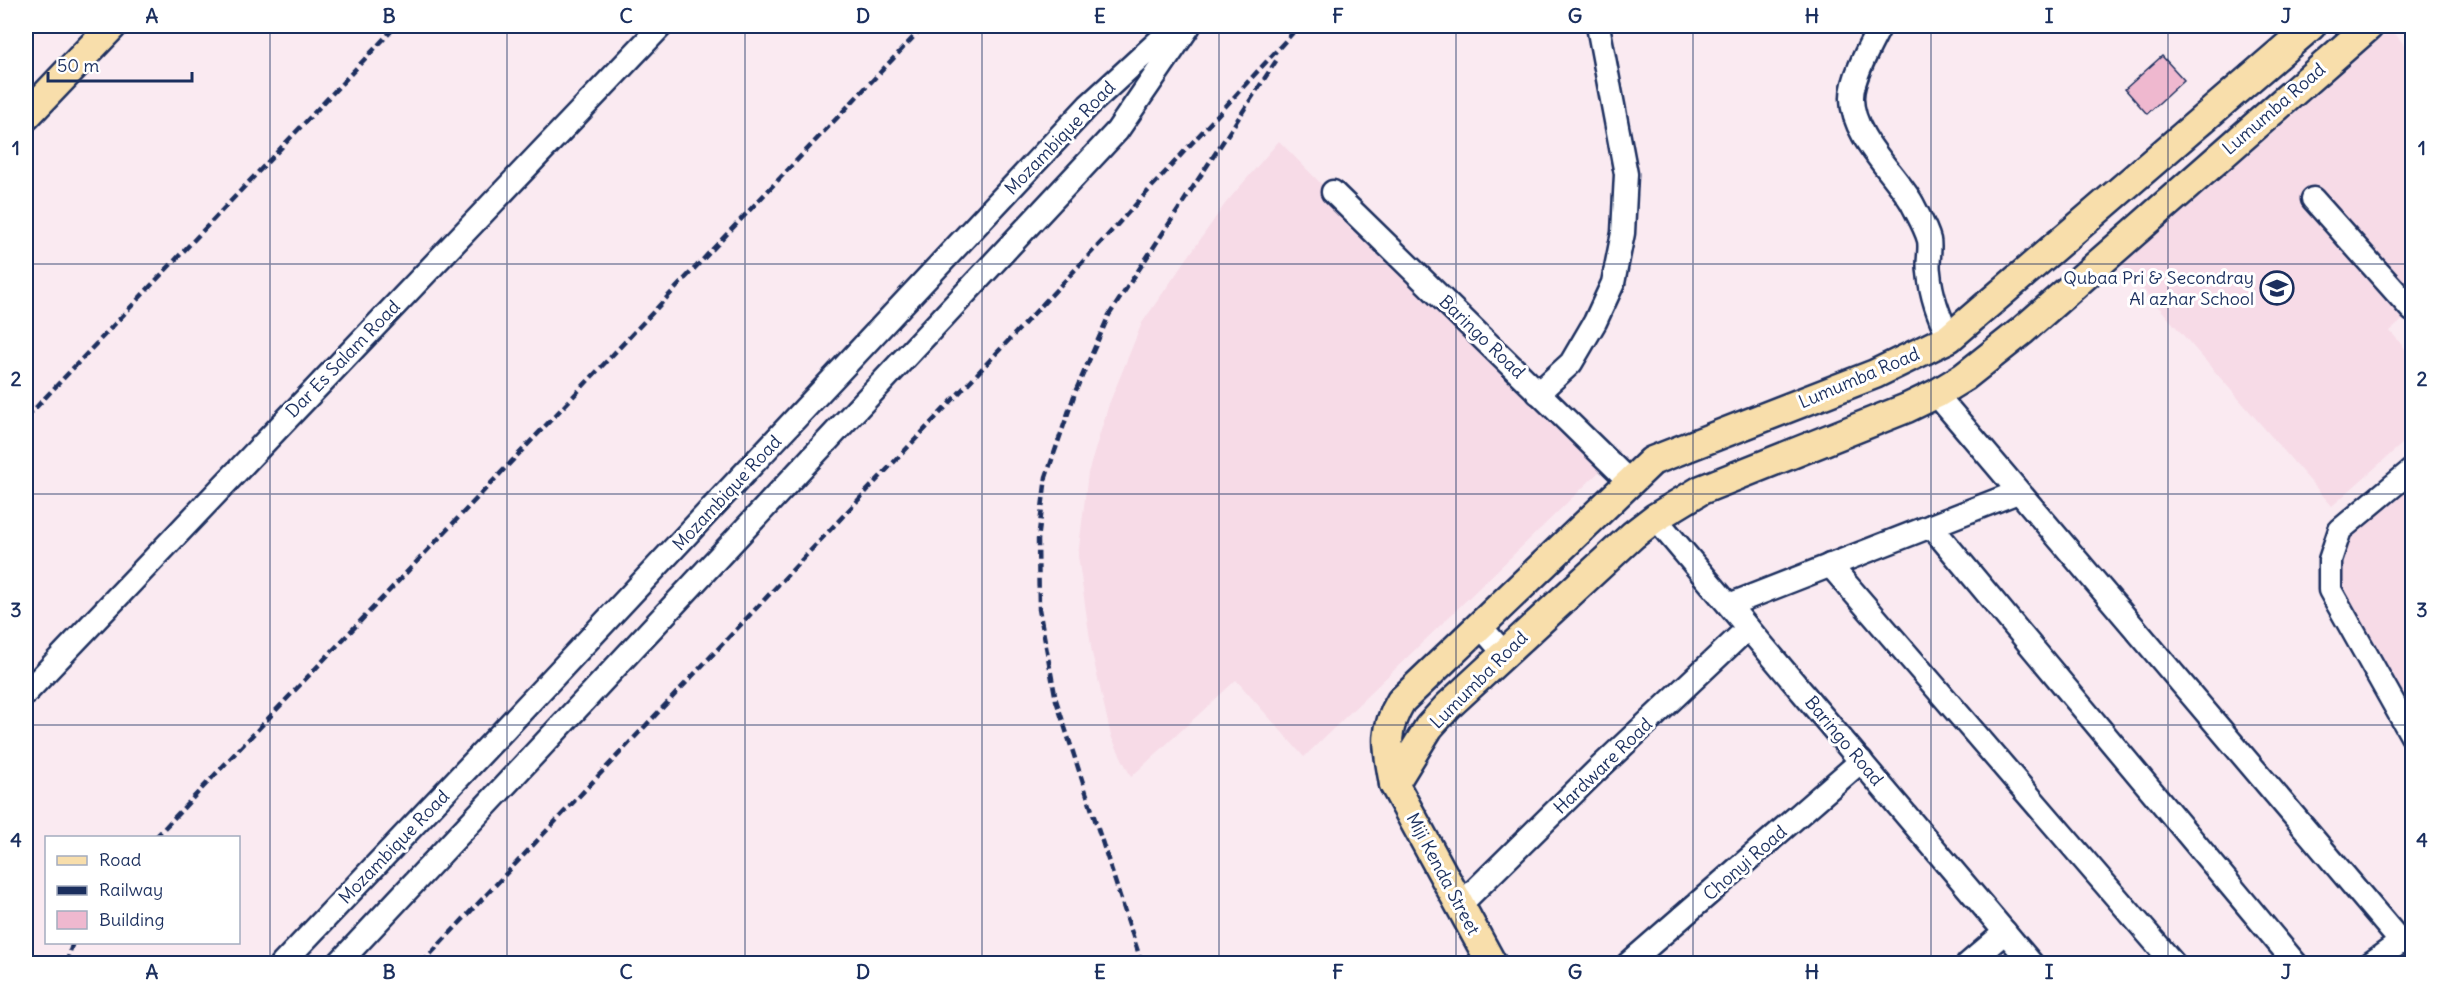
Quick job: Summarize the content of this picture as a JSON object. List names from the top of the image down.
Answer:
{
  "streets": {
    "main road": ["Lumumba Road", "Miji Kenda Street"],
    "street": [
      "Mozambique Road",
      "Baringo Road",
      "Dar Es Salam Road",
      "Hardware Road",
      "Chonyi Road"
    ]
  },
  "crossings": [
    ["Lumumba Road", "Baringo Road"],
    ["Lumumba Road", "Miji Kenda Street"],
    ["Baringo Road", "Hardware Road"],
    ["Baringo Road", "Chonyi Road"],
    ["Hardware Road", "Miji Kenda Street"]
  ],
  "places": {
    "school or university": ["Qubaa Pri & Secondray Al azhar School"]
  },
  "legend": ["Road", "Railway", "Building"],
  "scale_bar": "50 m",
  "grid": {
    "columns": [
      "A",
      "B",
      "C",
      "D",
      "E",
      "F",
      "G",
      "H",
      "I",
      "J"
    ],
    "rows": [
      "1",
      "2",
      "3",
      "4"
    ]
  }
}
